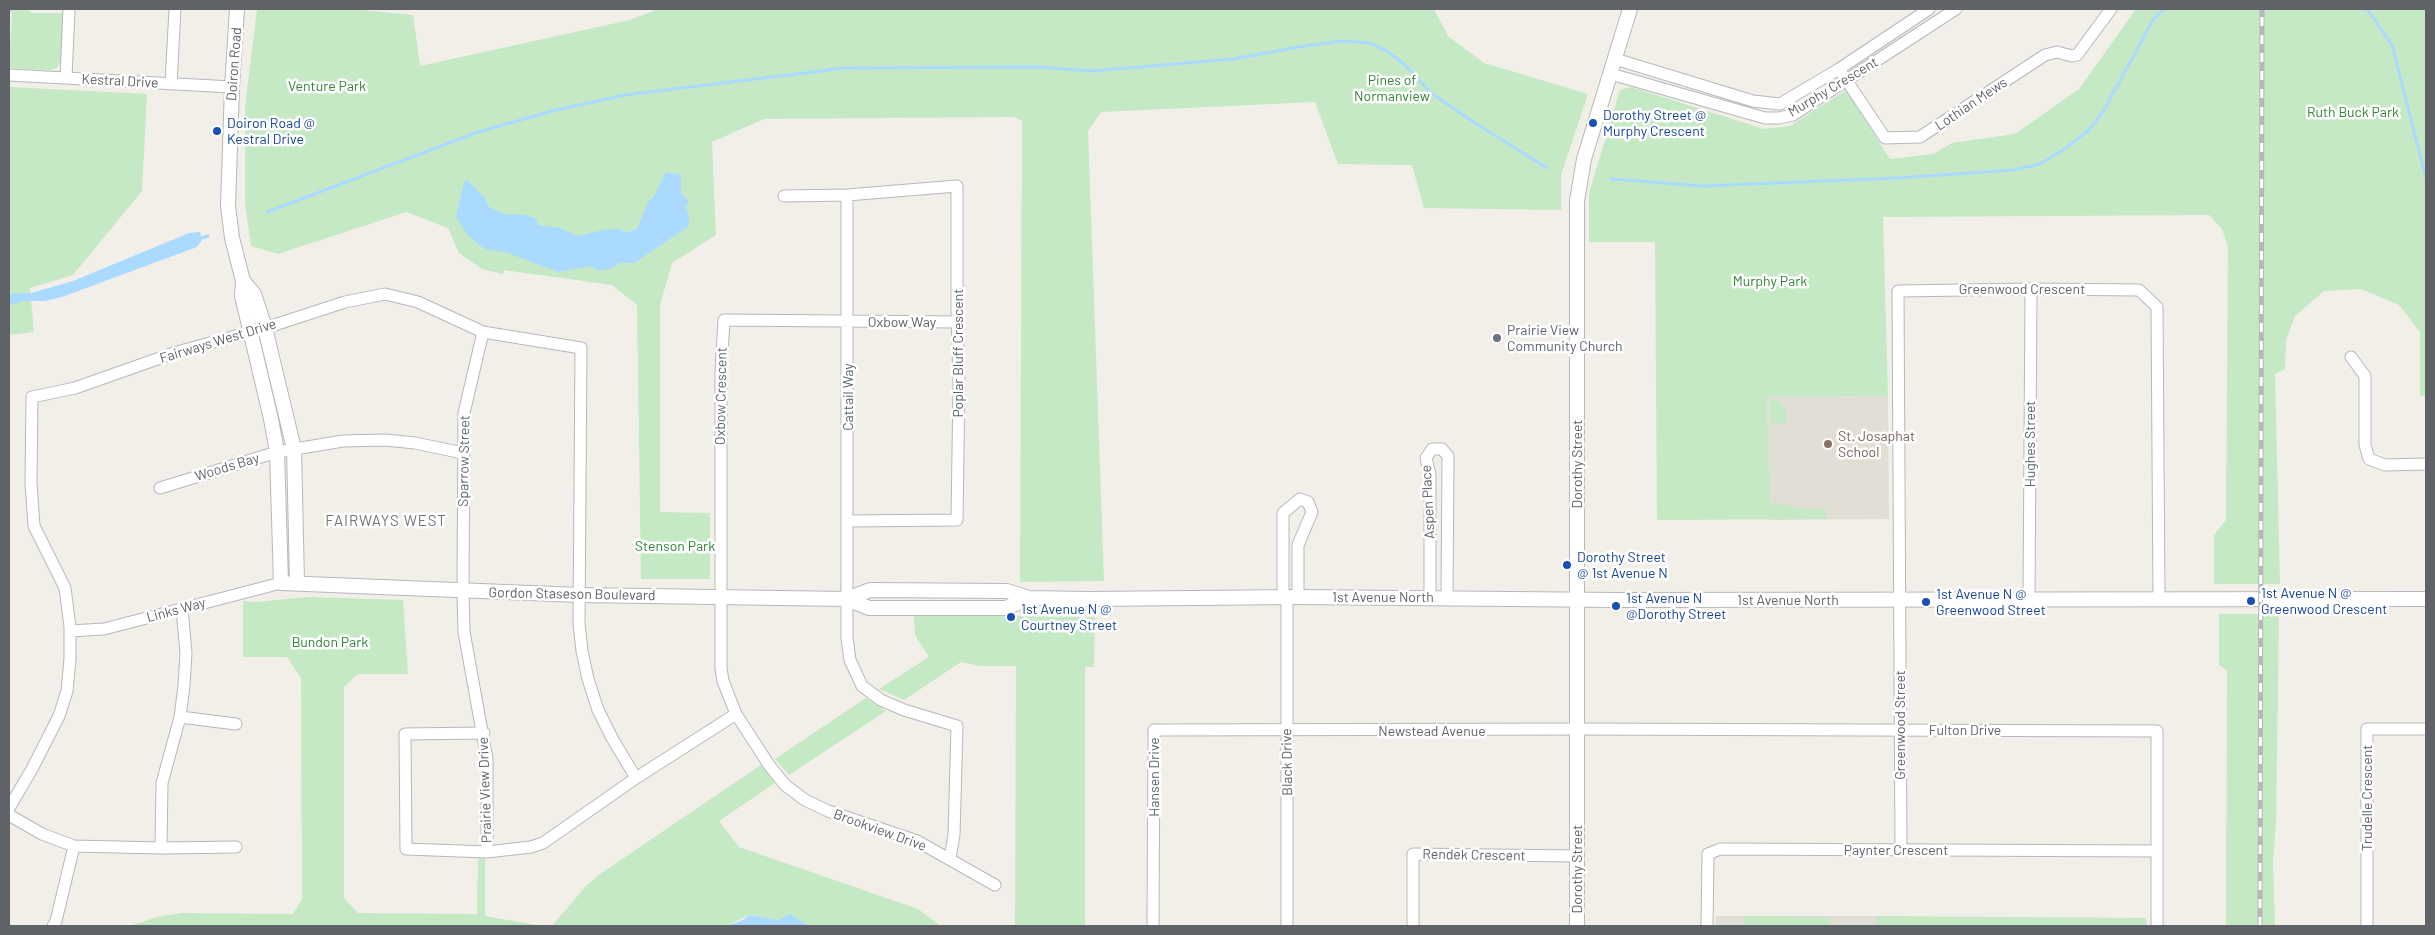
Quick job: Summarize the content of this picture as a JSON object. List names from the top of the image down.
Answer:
{
  "streets": {
    "street": [
      "Doiron Road",
      "Kestral Drive",
      "Murphy Crescent",
      "Lothian Mews",
      "Greenwood Crescent",
      "Oxbow Way",
      "Fairways West Drive",
      "Poplar Bluff Crescent",
      "Oxbow Crescent",
      "Cattail Way",
      "Hughes Street",
      "Sparrow Street",
      "Dorothy Street",
      "Woods Bay",
      "Aspen Place",
      "Gordon Staseson Boulevard",
      "1st Avenue North",
      "Links Way",
      "Greenwood Street",
      "Fulton Drive",
      "Newstead Avenue",
      "Black Drive",
      "Hansen Drive",
      "Prairie View Drive",
      "Trudelle Crescent",
      "Brookview Drive",
      "Paynter Crescent",
      "Rendek Crescent"
    ]
  },
  "crossings": [
    ["Doiron Road", "Kestral Drive"],
    ["Murphy Crescent", "Lothian Mews"],
    ["Murphy Crescent", "Dorothy Street"],
    ["Greenwood Crescent", "Hughes Street"],
    ["Greenwood Crescent", "1st Avenue North"],
    ["Greenwood Crescent", "Greenwood Street"],
    ["Oxbow Way", "Poplar Bluff Crescent"],
    ["Oxbow Way", "Oxbow Crescent"],
    ["Oxbow Way", "Cattail Way"],
    ["Fairways West Drive", "Sparrow Street"],
    ["Fairways West Drive", "Gordon Staseson Boulevard"],
    ["Fairways West Drive", "Links Way"],
    ["Poplar Bluff Crescent", "Cattail Way"],
    ["Oxbow Crescent", "Cattail Way"],
    ["Oxbow Crescent", "Gordon Staseson Boulevard"],
    ["Oxbow Crescent", "Brookview Drive"],
    ["Cattail Way", "Gordon Staseson Boulevard"],
    ["Hughes Street", "1st Avenue North"],
    ["Sparrow Street", "Woods Bay"],
    ["Sparrow Street", "Gordon Staseson Boulevard"],
    ["Sparrow Street", "Prairie View Drive"],
    ["Dorothy Street", "1st Avenue North"],
    ["Dorothy Street", "Fulton Drive"],
    ["Dorothy Street", "Newstead Avenue"],
    ["Dorothy Street", "Rendek Crescent"],
    ["Aspen Place", "1st Avenue North"],
    ["Gordon Staseson Boulevard", "1st Avenue North"],
    ["Gordon Staseson Boulevard", "Links Way"],
    ["Gordon Staseson Boulevard", "Prairie View Drive"],
    ["Gordon Staseson Boulevard", "Brookview Drive"],
    ["1st Avenue North", "Greenwood Street"],
    ["1st Avenue North", "Black Drive"],
    ["Greenwood Street", "Fulton Drive"],
    ["Greenwood Street", "Paynter Crescent"],
    ["Fulton Drive", "Newstead Avenue"],
    ["Fulton Drive", "Paynter Crescent"],
    ["Newstead Avenue", "Black Drive"],
    ["Newstead Avenue", "Hansen Drive"],
    ["Black Drive", "Hansen Drive"],
    ["Prairie View Drive", "Brookview Drive"]
  ],
  "districts": ["FAIRWAYS WEST"],
  "parks": [
    "Pines of Normanview",
    "Venture Park",
    "Ruth Buck Park",
    "Murphy Park",
    "Stenson Park",
    "Bundon Park"
  ],
  "places": [
    "Dorothy Street @ Murphy Crescent",
    "Doiron Road @ Kestral Drive",
    "Prairie View Community Church",
    "St. Josaphat School",
    "Dorothy Street @ 1st Avenue N",
    "1st Avenue N @ Greenwood Crescent",
    "1st Avenue N @ Greenwood Street",
    "1st Avenue N @Dorothy Street",
    "1st Avenue N @ Courtney Street"
  ]
}
